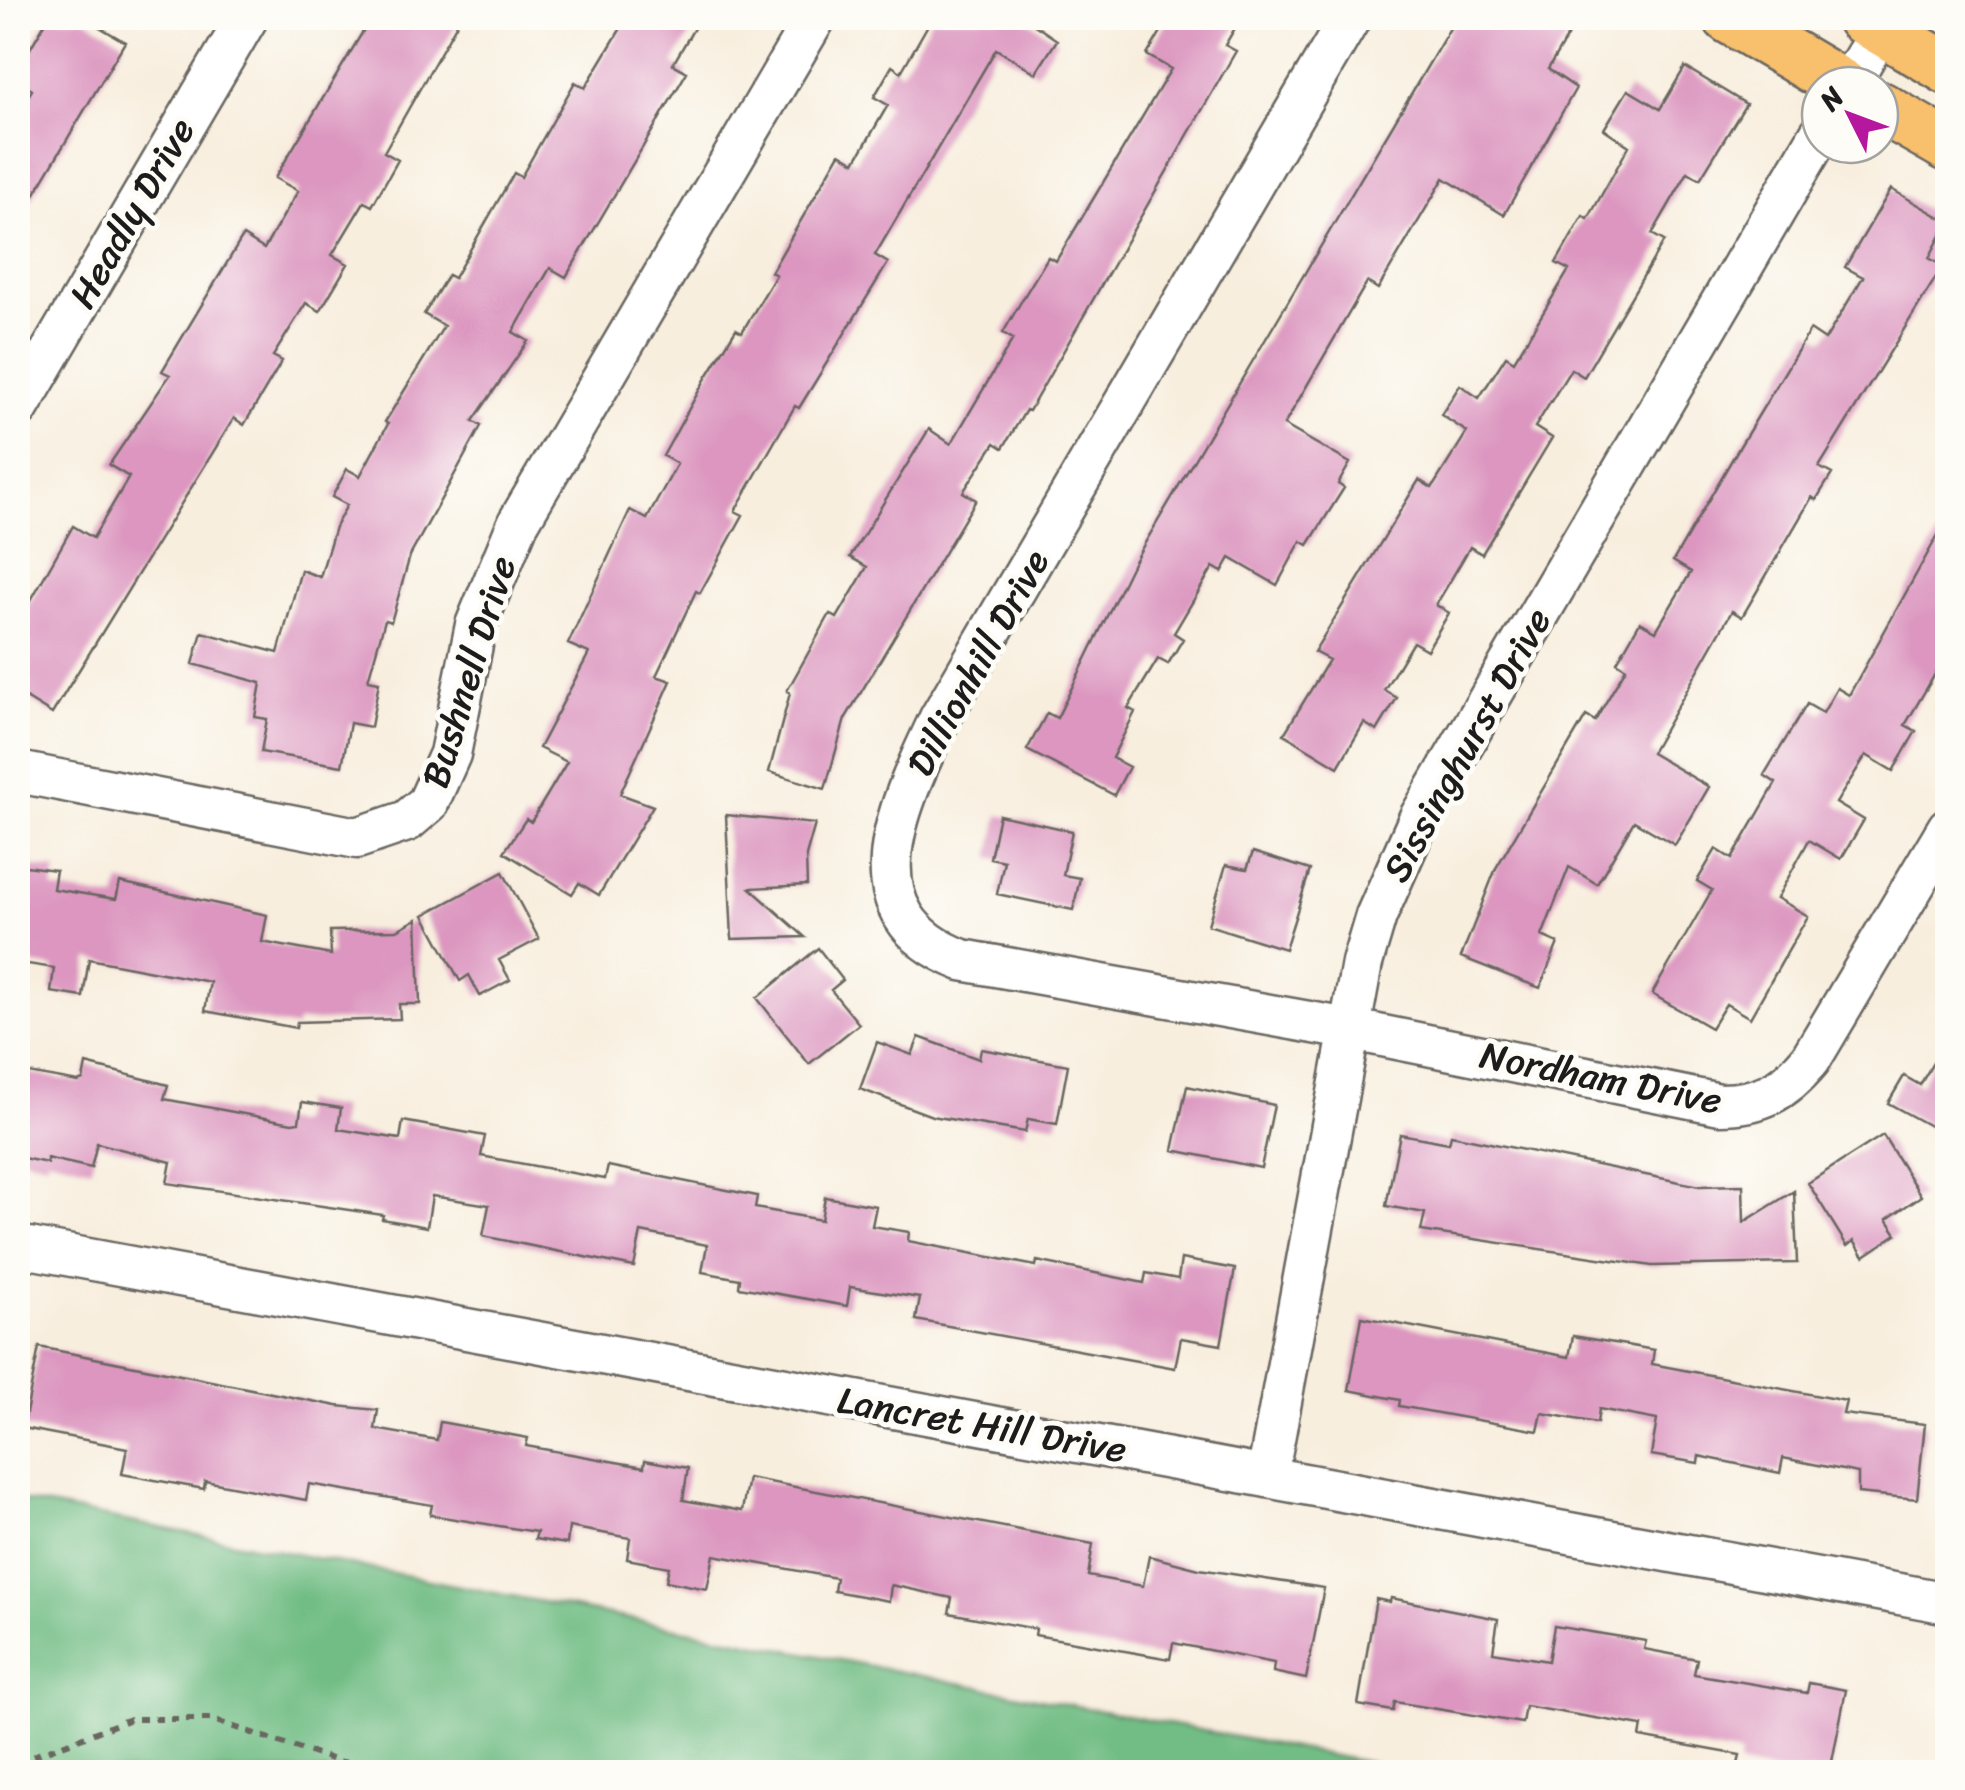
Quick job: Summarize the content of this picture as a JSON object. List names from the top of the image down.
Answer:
{
  "streets": {
    "street": [
      "Headly Drive",
      "Dillionhill Drive",
      "Bushnell Drive",
      "Sissinghurst Drive",
      "Nordham Drive",
      "Lancret Hill Drive"
    ]
  },
  "crossings": [
    ["Dillionhill Drive", "Sissinghurst Drive"],
    ["Dillionhill Drive", "Nordham Drive"],
    ["Sissinghurst Drive", "Nordham Drive"],
    ["Sissinghurst Drive", "Lancret Hill Drive"]
  ],
  "north": "top left"
}
